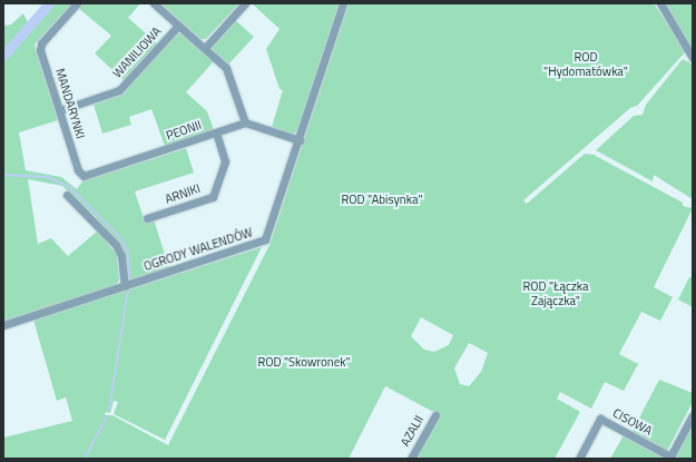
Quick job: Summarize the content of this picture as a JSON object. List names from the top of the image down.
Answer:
{
  "streets": {
    "street": [
      "WANILIOWA",
      "MANDARYNKI",
      "PEONII",
      "ARNIKI",
      "OGRODY WALENDÓW",
      "CISOWA",
      "AZALII"
    ]
  },
  "crossings": [
    ["WANILIOWA", "MANDARYNKI"],
    ["MANDARYNKI", "PEONII"],
    ["PEONII", "ARNIKI"]
  ],
  "parks": [
    "ROD \"Hydomatówka\"",
    "ROD \"Abisynka\"",
    "ROD \"Łączka Zajączka\"",
    "ROD \"Skowronek\""
  ]
}
